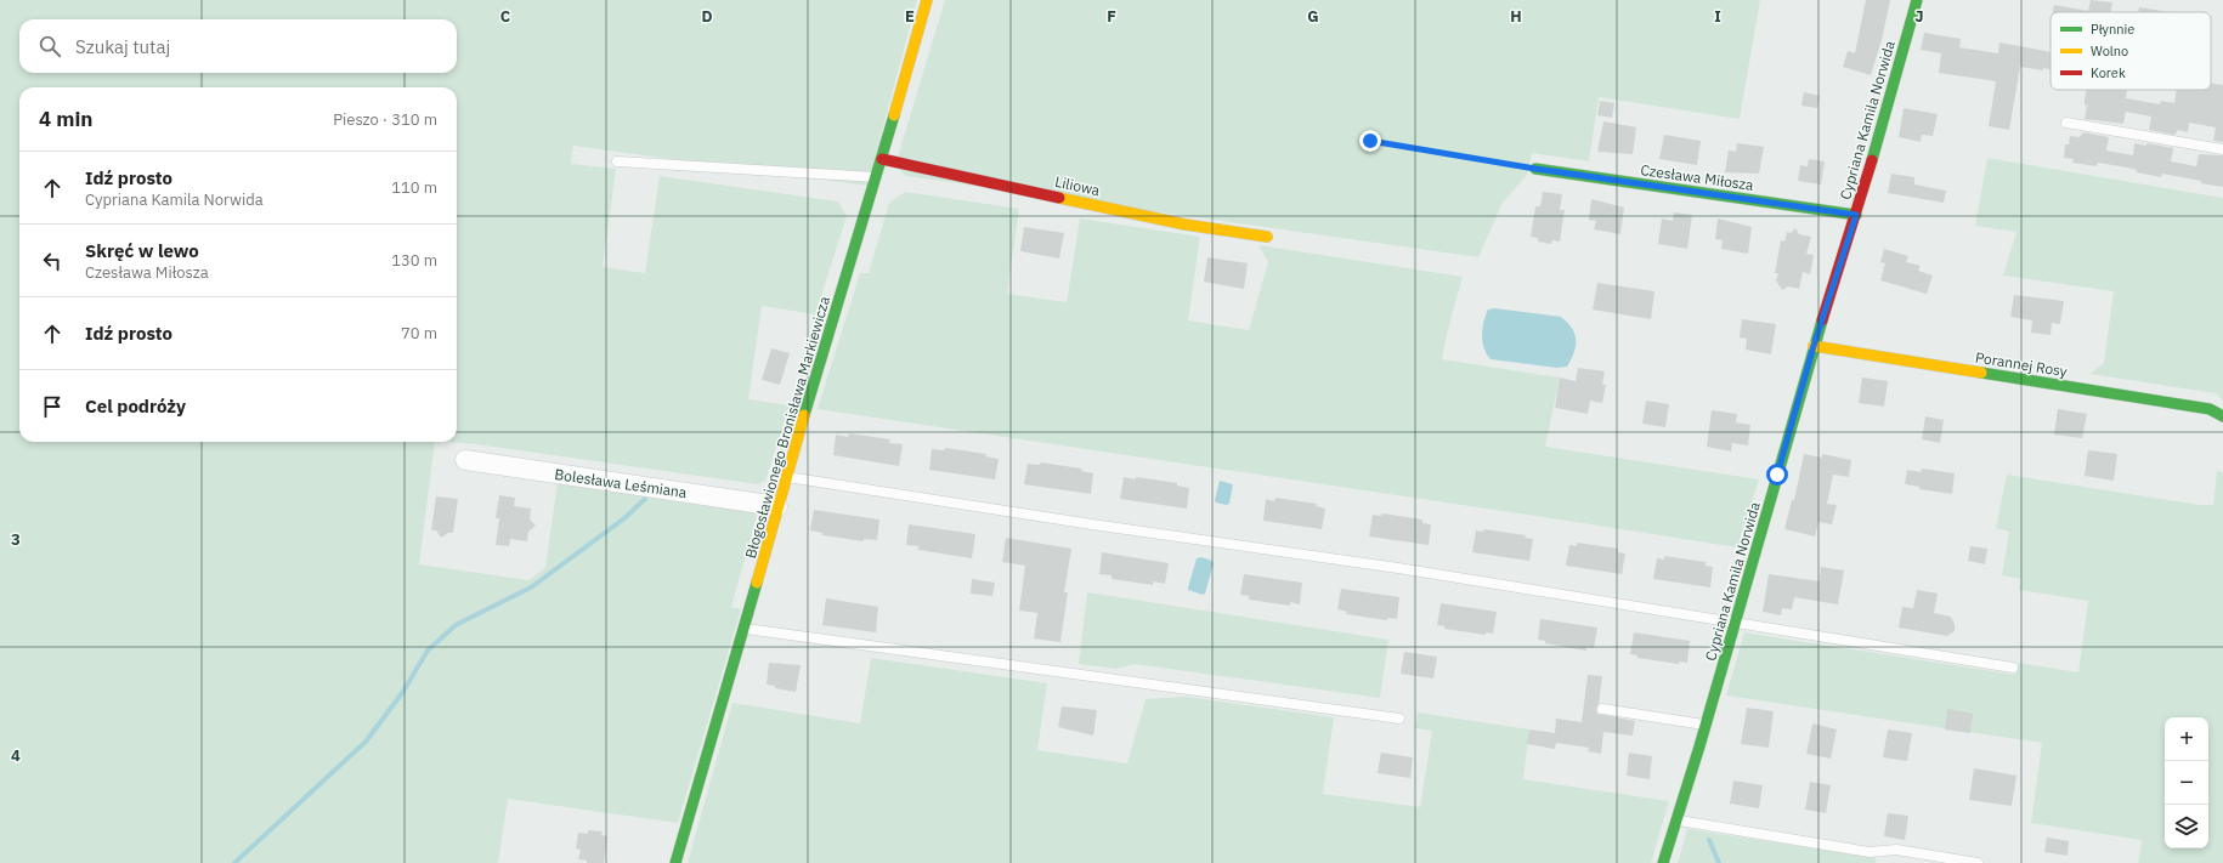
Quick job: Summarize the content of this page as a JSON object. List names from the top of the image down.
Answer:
{
  "streets": {
    "street": [
      "Cypriana Kamila Norwida",
      "Czesława Miłosza",
      "Liliowa",
      "Porannej Rosy",
      "Błogosławionego Bronisława Markiewicza",
      "Bolesława Leśmiana"
    ]
  },
  "crossings": [
    ["Cypriana Kamila Norwida", "Czesława Miłosza"],
    ["Cypriana Kamila Norwida", "Porannej Rosy"],
    ["Liliowa", "Błogosławionego Bronisława Markiewicza"],
    ["Błogosławionego Bronisława Markiewicza", "Bolesława Leśmiana"]
  ],
  "legend": ["Płynnie", "Wolno", "Korek"],
  "page": {
    "search": "Szukaj tutaj",
    "heading": ["4 min", "Pieszo · 310 m"],
    "list": [
      ["Idź prosto", "Cypriana Kamila Norwida", "110 m"],
      ["Skręć w lewo", "Czesława Miłosza", "130 m"],
      ["Idź prosto", "70 m"],
      "Cel podróży"
    ],
    "map_buttons": ["+", "−"]
  },
  "grid": {
    "columns": [
      "C",
      "D",
      "E",
      "F",
      "G",
      "H",
      "I",
      "J"
    ],
    "rows": ["3", "4"]
  }
}
